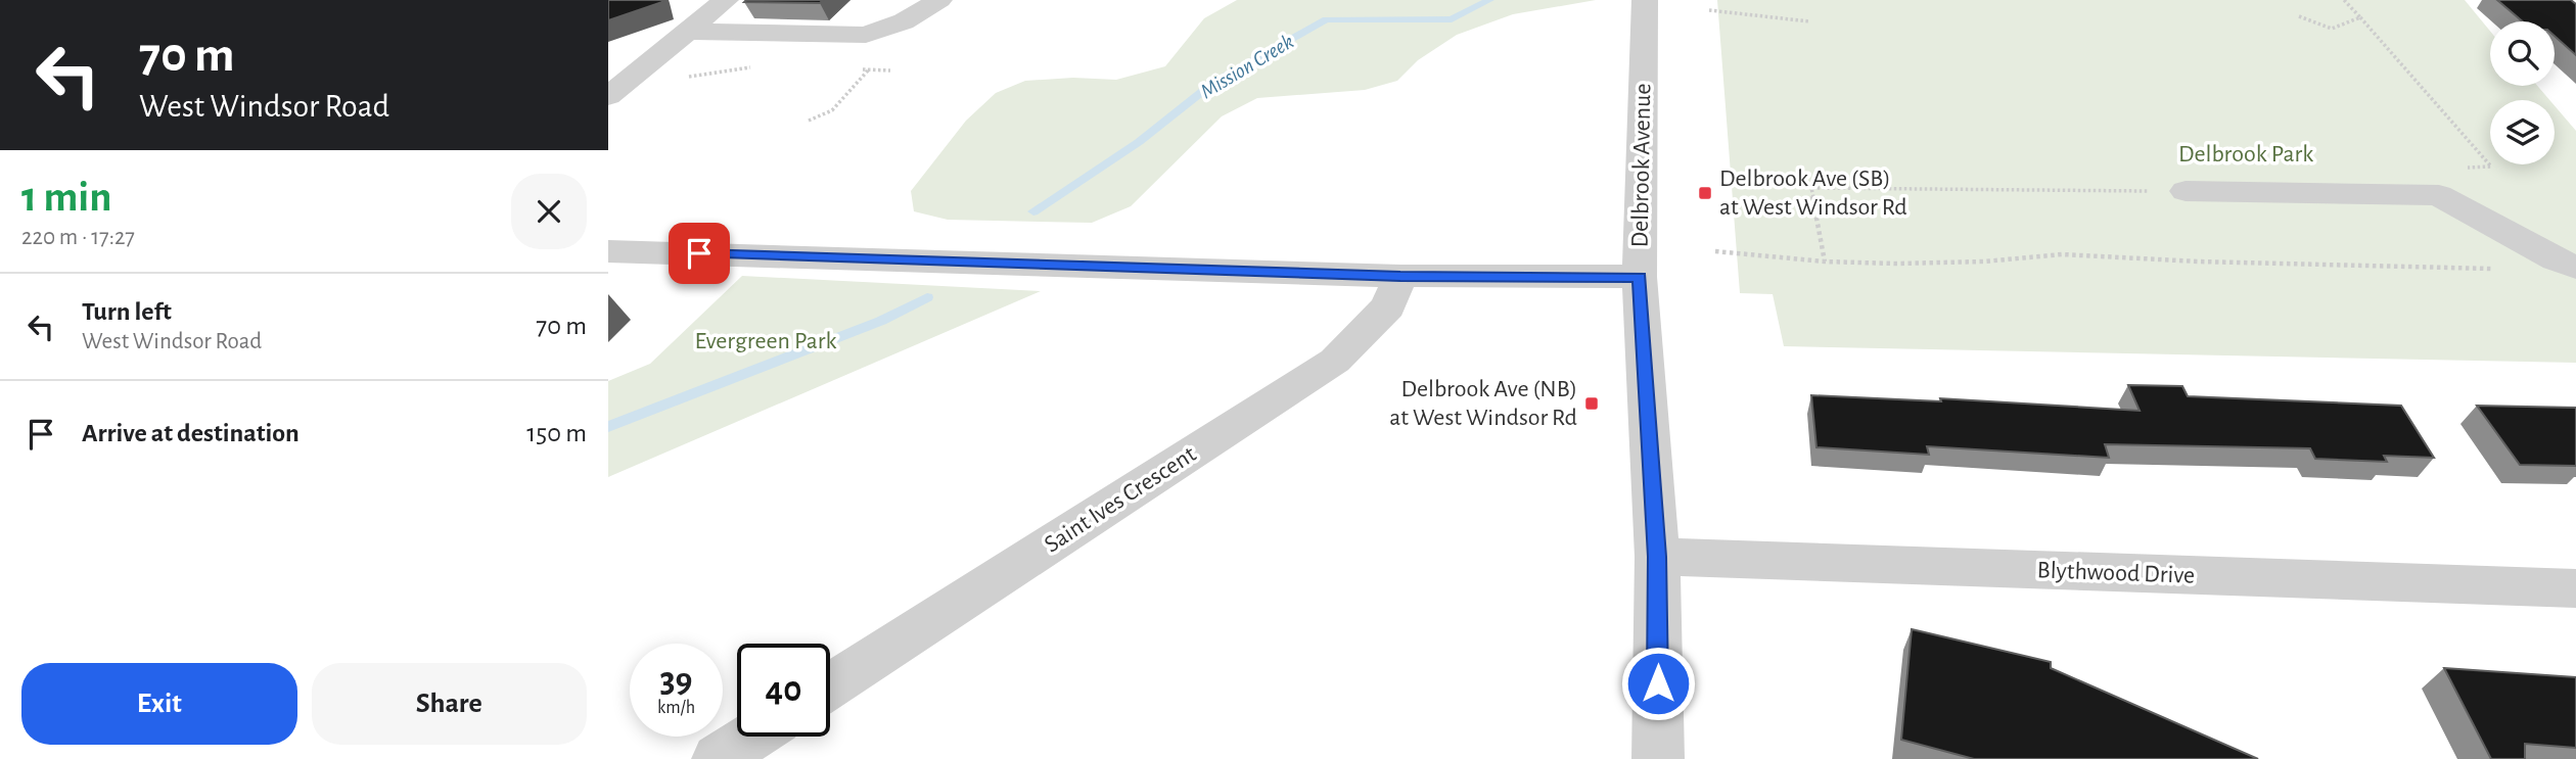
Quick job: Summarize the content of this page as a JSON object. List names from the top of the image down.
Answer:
{
  "streets": {
    "street": ["Delbrook Avenue", "Saint Ives Crescent", "Blythwood Drive"]
  },
  "crossings": [
    ["Delbrook Avenue", "Blythwood Drive"]
  ],
  "water": ["Mission Creek"],
  "parks": ["Delbrook Park", "Evergreen Park"],
  "places": {
    "transit": ["Delbrook Ave (SB) at West Windsor Rd", "Delbrook Ave (NB) at West Windsor Rd"]
  },
  "page": {
    "turn": ["70 m", "West Windsor Road"],
    "heading": ["1 min", "220 m · 17:27"],
    "list": [
      {
        "name": "Turn left",
        "note": "West Windsor Road",
        "value": "70 m"
      },
      {
        "name": "Arrive at destination",
        "value": "150 m"
      }
    ],
    "speed": "39 km/h",
    "limit": "40",
    "buttons": ["Exit", "Share"]
  }
}
